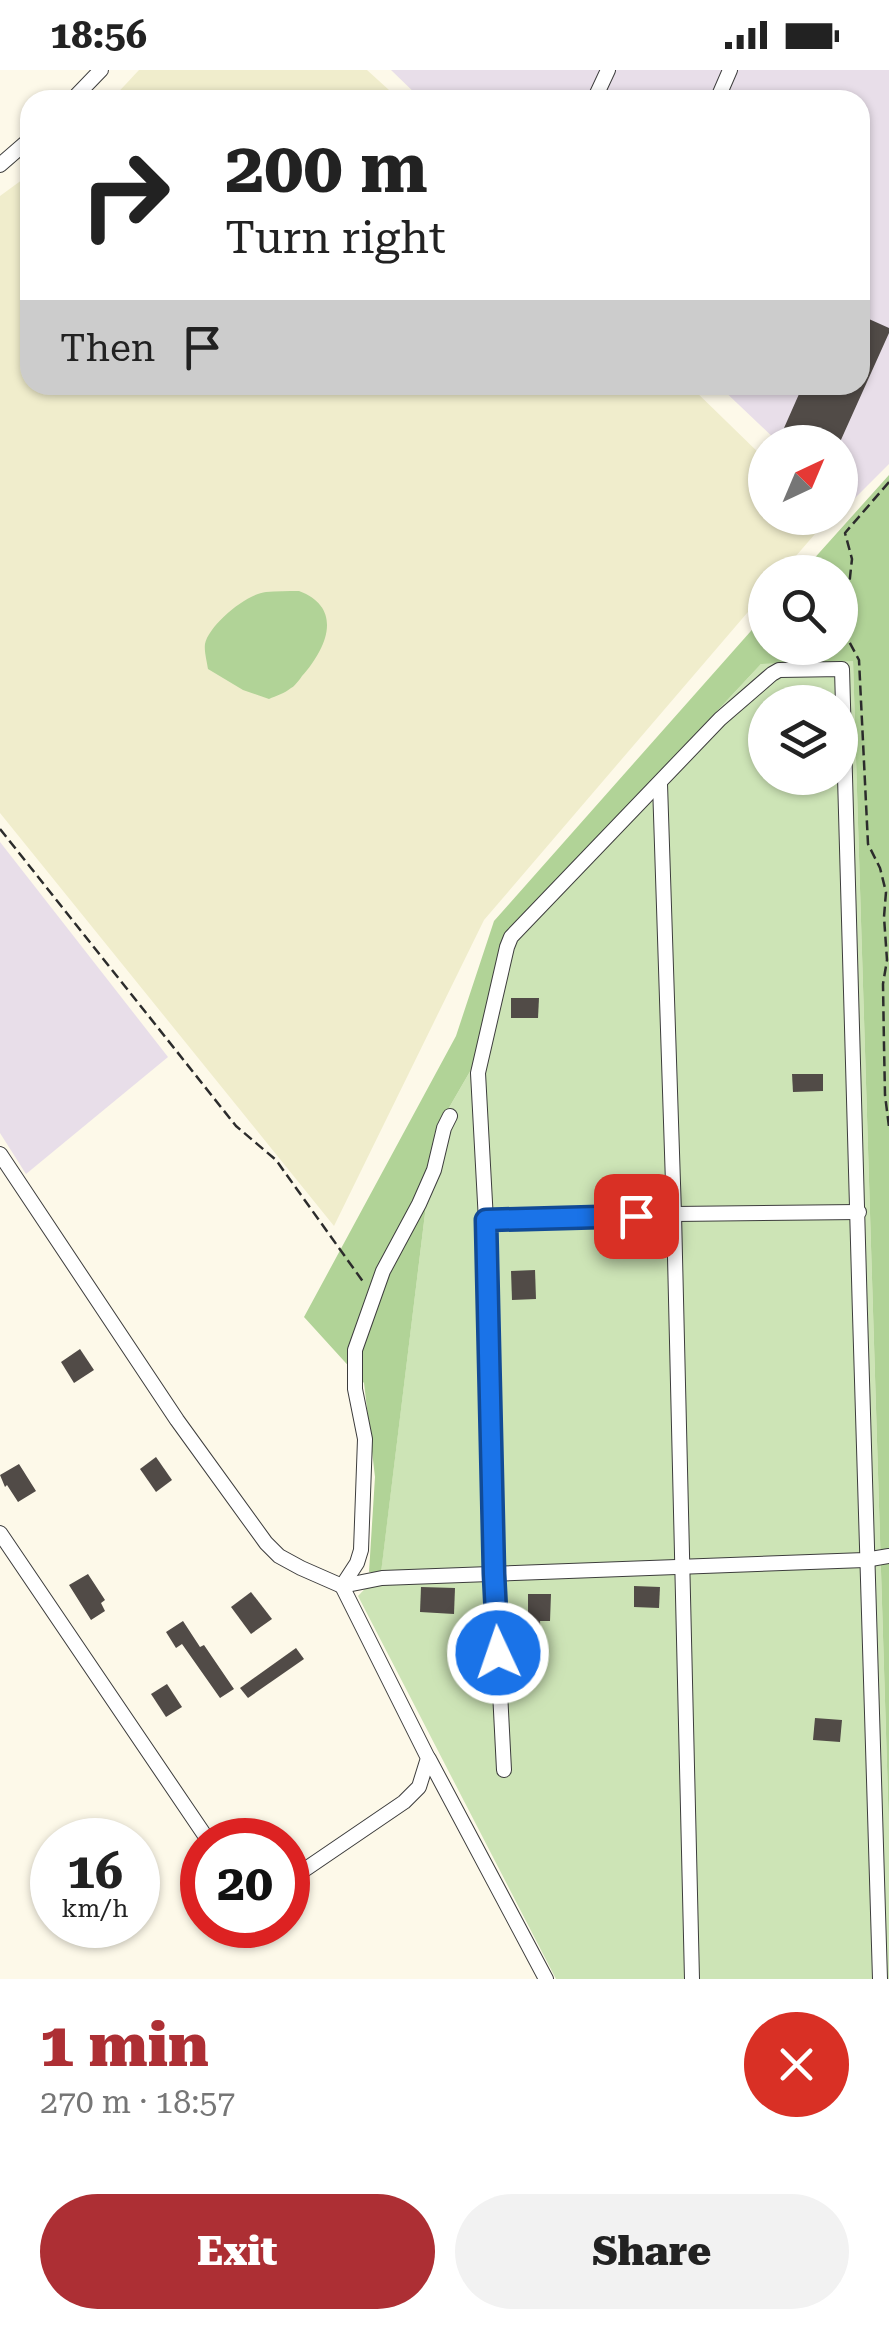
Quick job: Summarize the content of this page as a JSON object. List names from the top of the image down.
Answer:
{
  "north": "top right",
  "page": {
    "status": "18:56",
    "turn": ["200 m", "Turn right"],
    "then": "Then",
    "speed": "16 km/h",
    "limit": "20",
    "heading": ["1 min", "270 m · 18:57"],
    "buttons": ["Exit", "Share"]
  }
}
